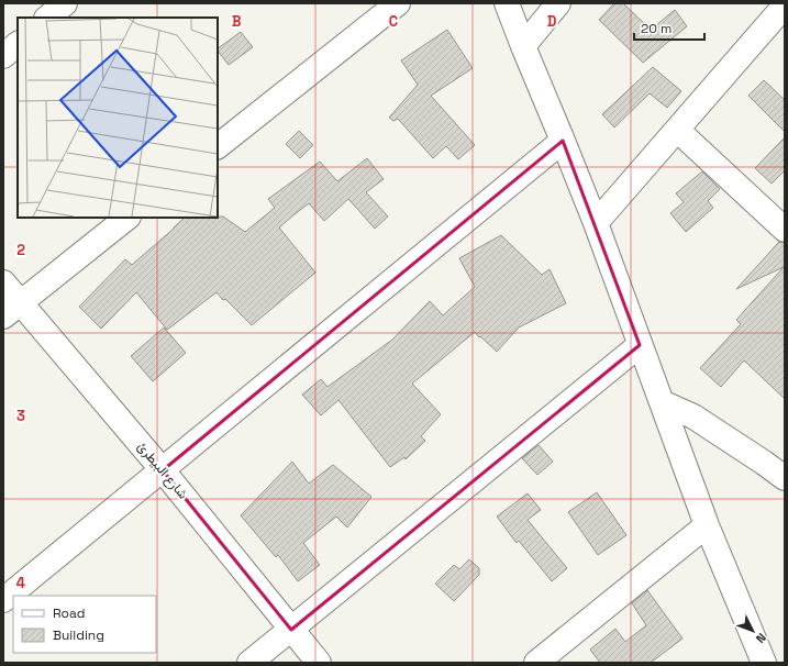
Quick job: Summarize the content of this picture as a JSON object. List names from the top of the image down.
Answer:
{
  "streets": {
    "street": ["شارع البيطرئ"]
  },
  "legend": ["Road", "Building"],
  "scale_bar": "20 m",
  "north": "bottom right",
  "grid": {
    "columns": ["B", "C", "D"],
    "rows": ["2", "3", "4"]
  }
}
